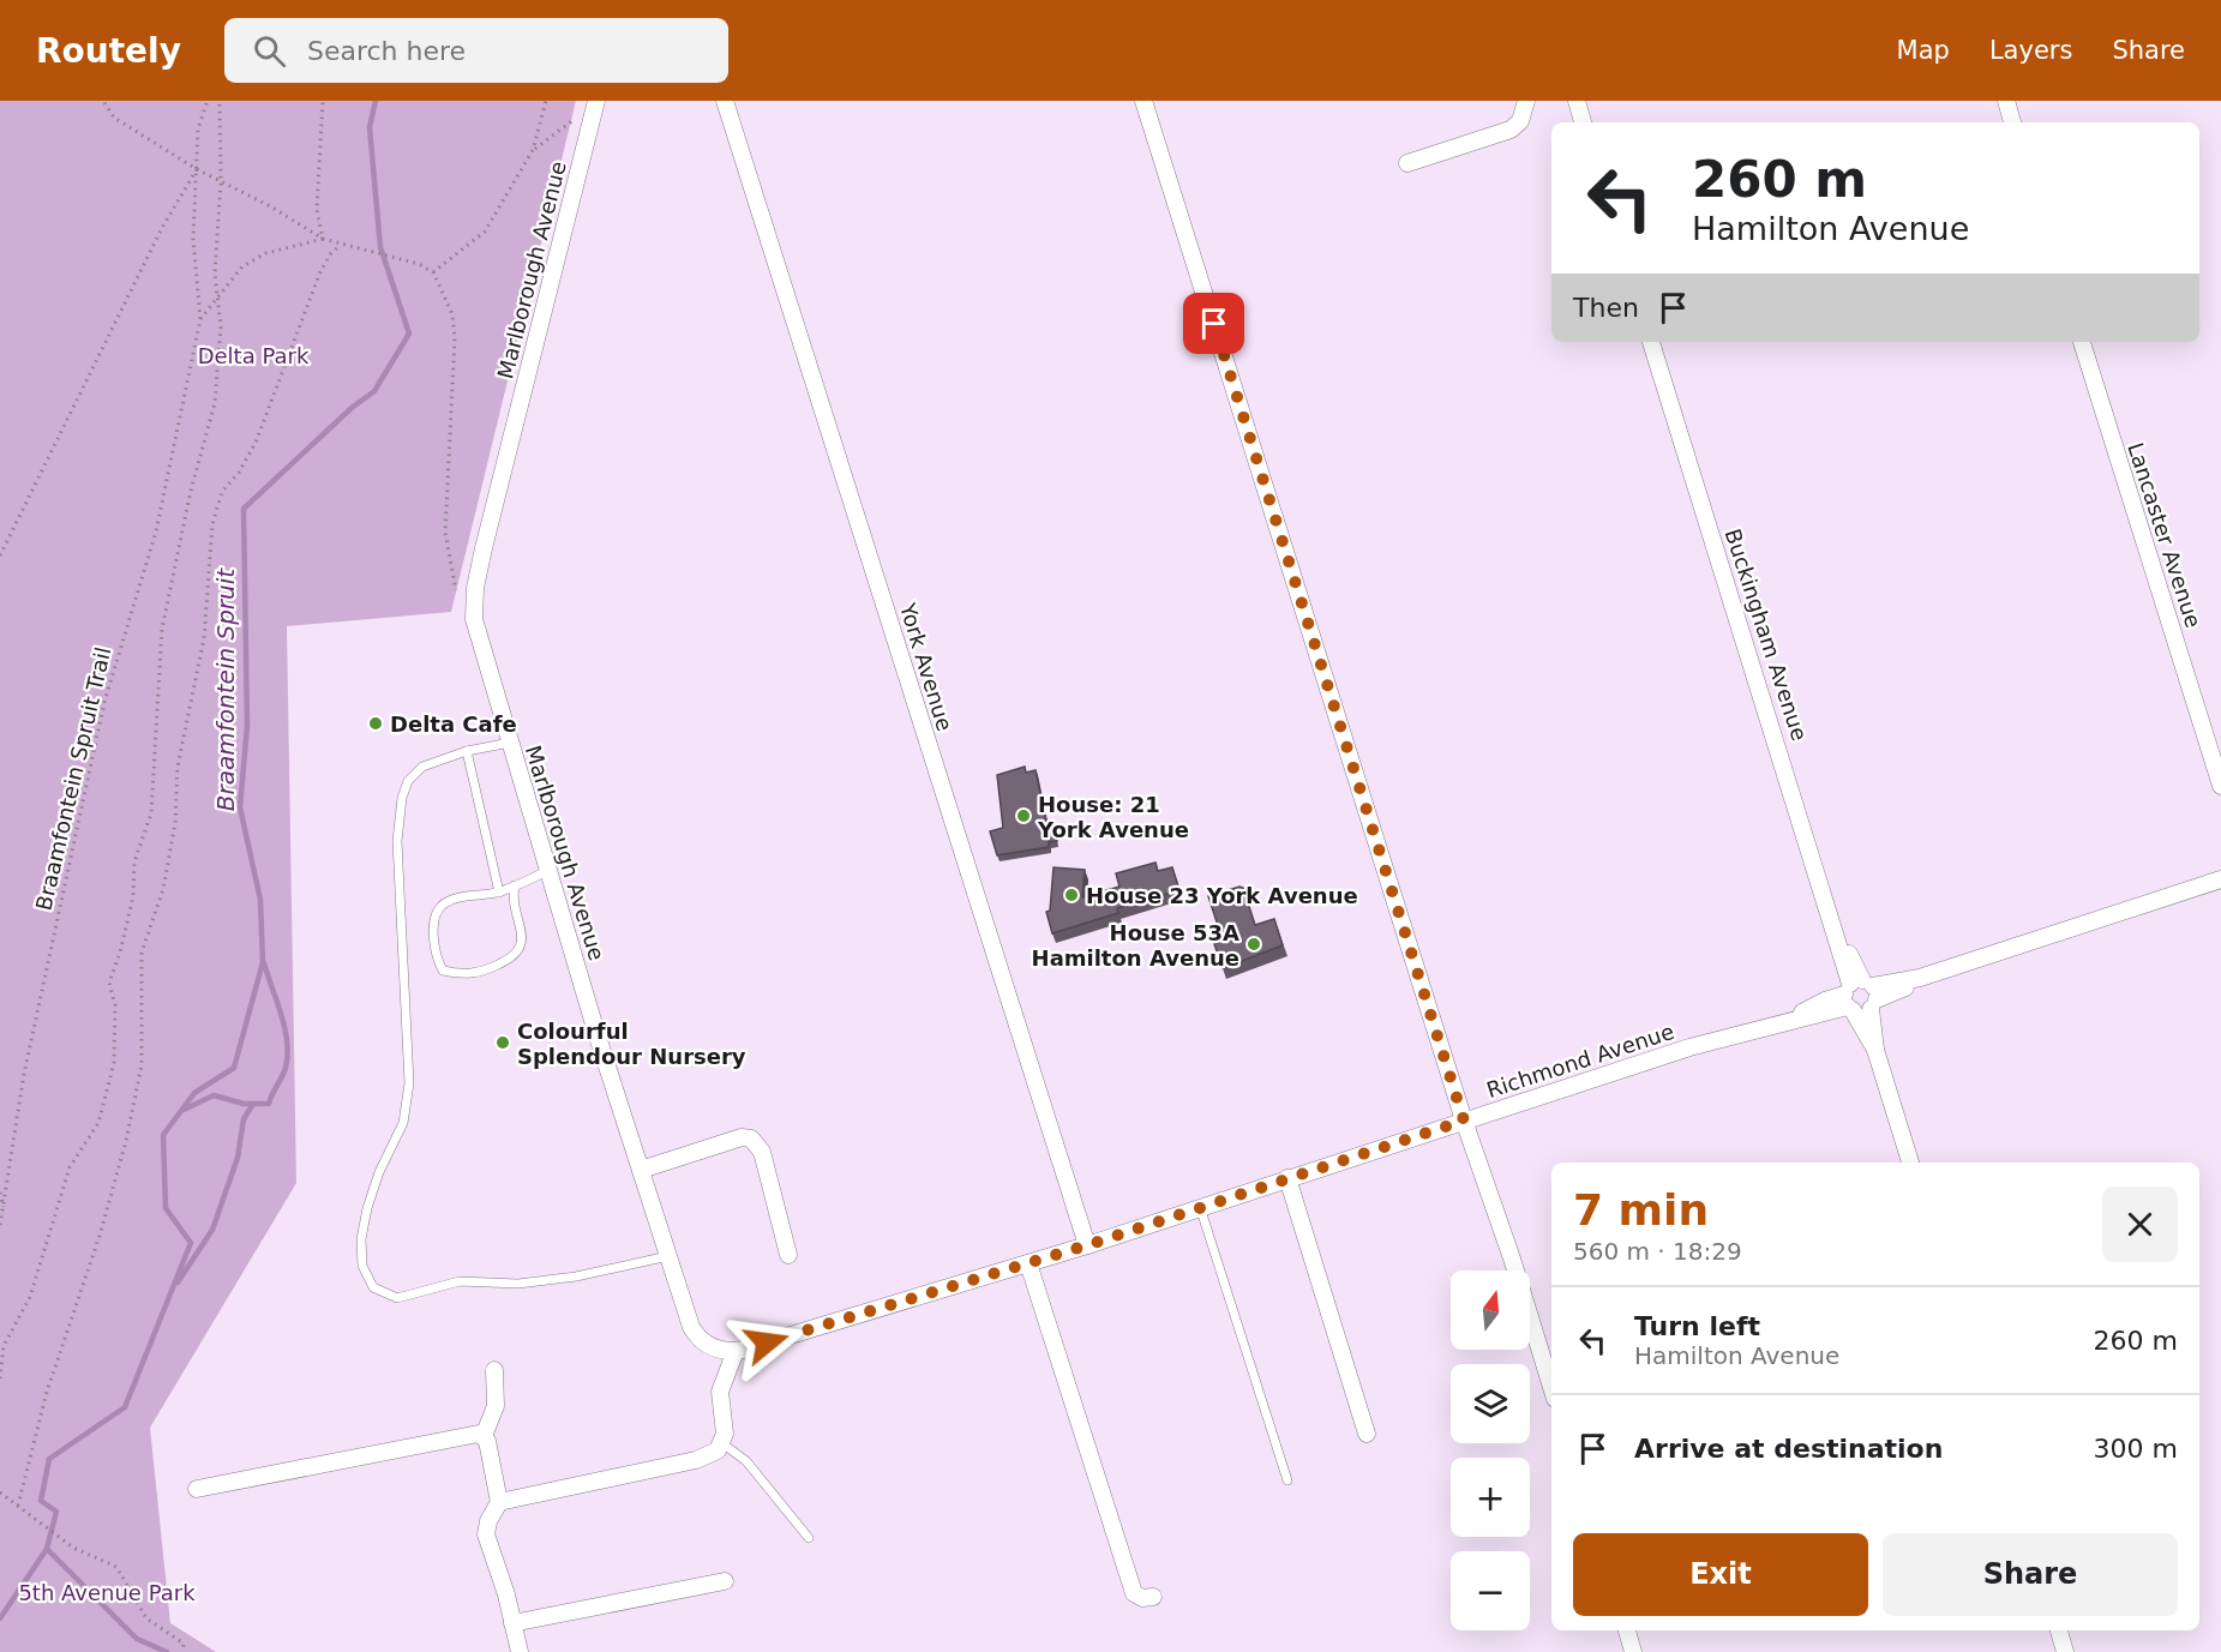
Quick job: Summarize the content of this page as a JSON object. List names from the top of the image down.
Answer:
{
  "streets": {
    "street": [
      "Marlborough Avenue",
      "Lancaster Avenue",
      "Buckingham Avenue",
      "York Avenue",
      "Richmond Avenue"
    ],
    "path": ["Braamfontein Spruit Trail"]
  },
  "crossings": [
    ["Marlborough Avenue", "Richmond Avenue"],
    ["Buckingham Avenue", "Richmond Avenue"],
    ["York Avenue", "Richmond Avenue"]
  ],
  "water": ["Braamfontein Spruit"],
  "parks": ["Delta Park", "5th Avenue Park"],
  "places": [
    "Delta Cafe",
    "House: 21 York Avenue",
    "House 23 York Avenue",
    "House 53A Hamilton Avenue",
    "Colourful Splendour Nursery"
  ],
  "north": "top",
  "page": {
    "header": "Routely",
    "search": "Search here",
    "nav": ["Map", "Layers", "Share"],
    "turn": ["260 m", "Hamilton Avenue"],
    "then": "Then",
    "heading": ["7 min", "560 m · 18:29"],
    "map_buttons": ["+", "−"],
    "list": [
      {
        "name": "Turn left",
        "note": "Hamilton Avenue",
        "value": "260 m"
      },
      {
        "name": "Arrive at destination",
        "value": "300 m"
      }
    ],
    "buttons": ["Exit", "Share"]
  }
}
